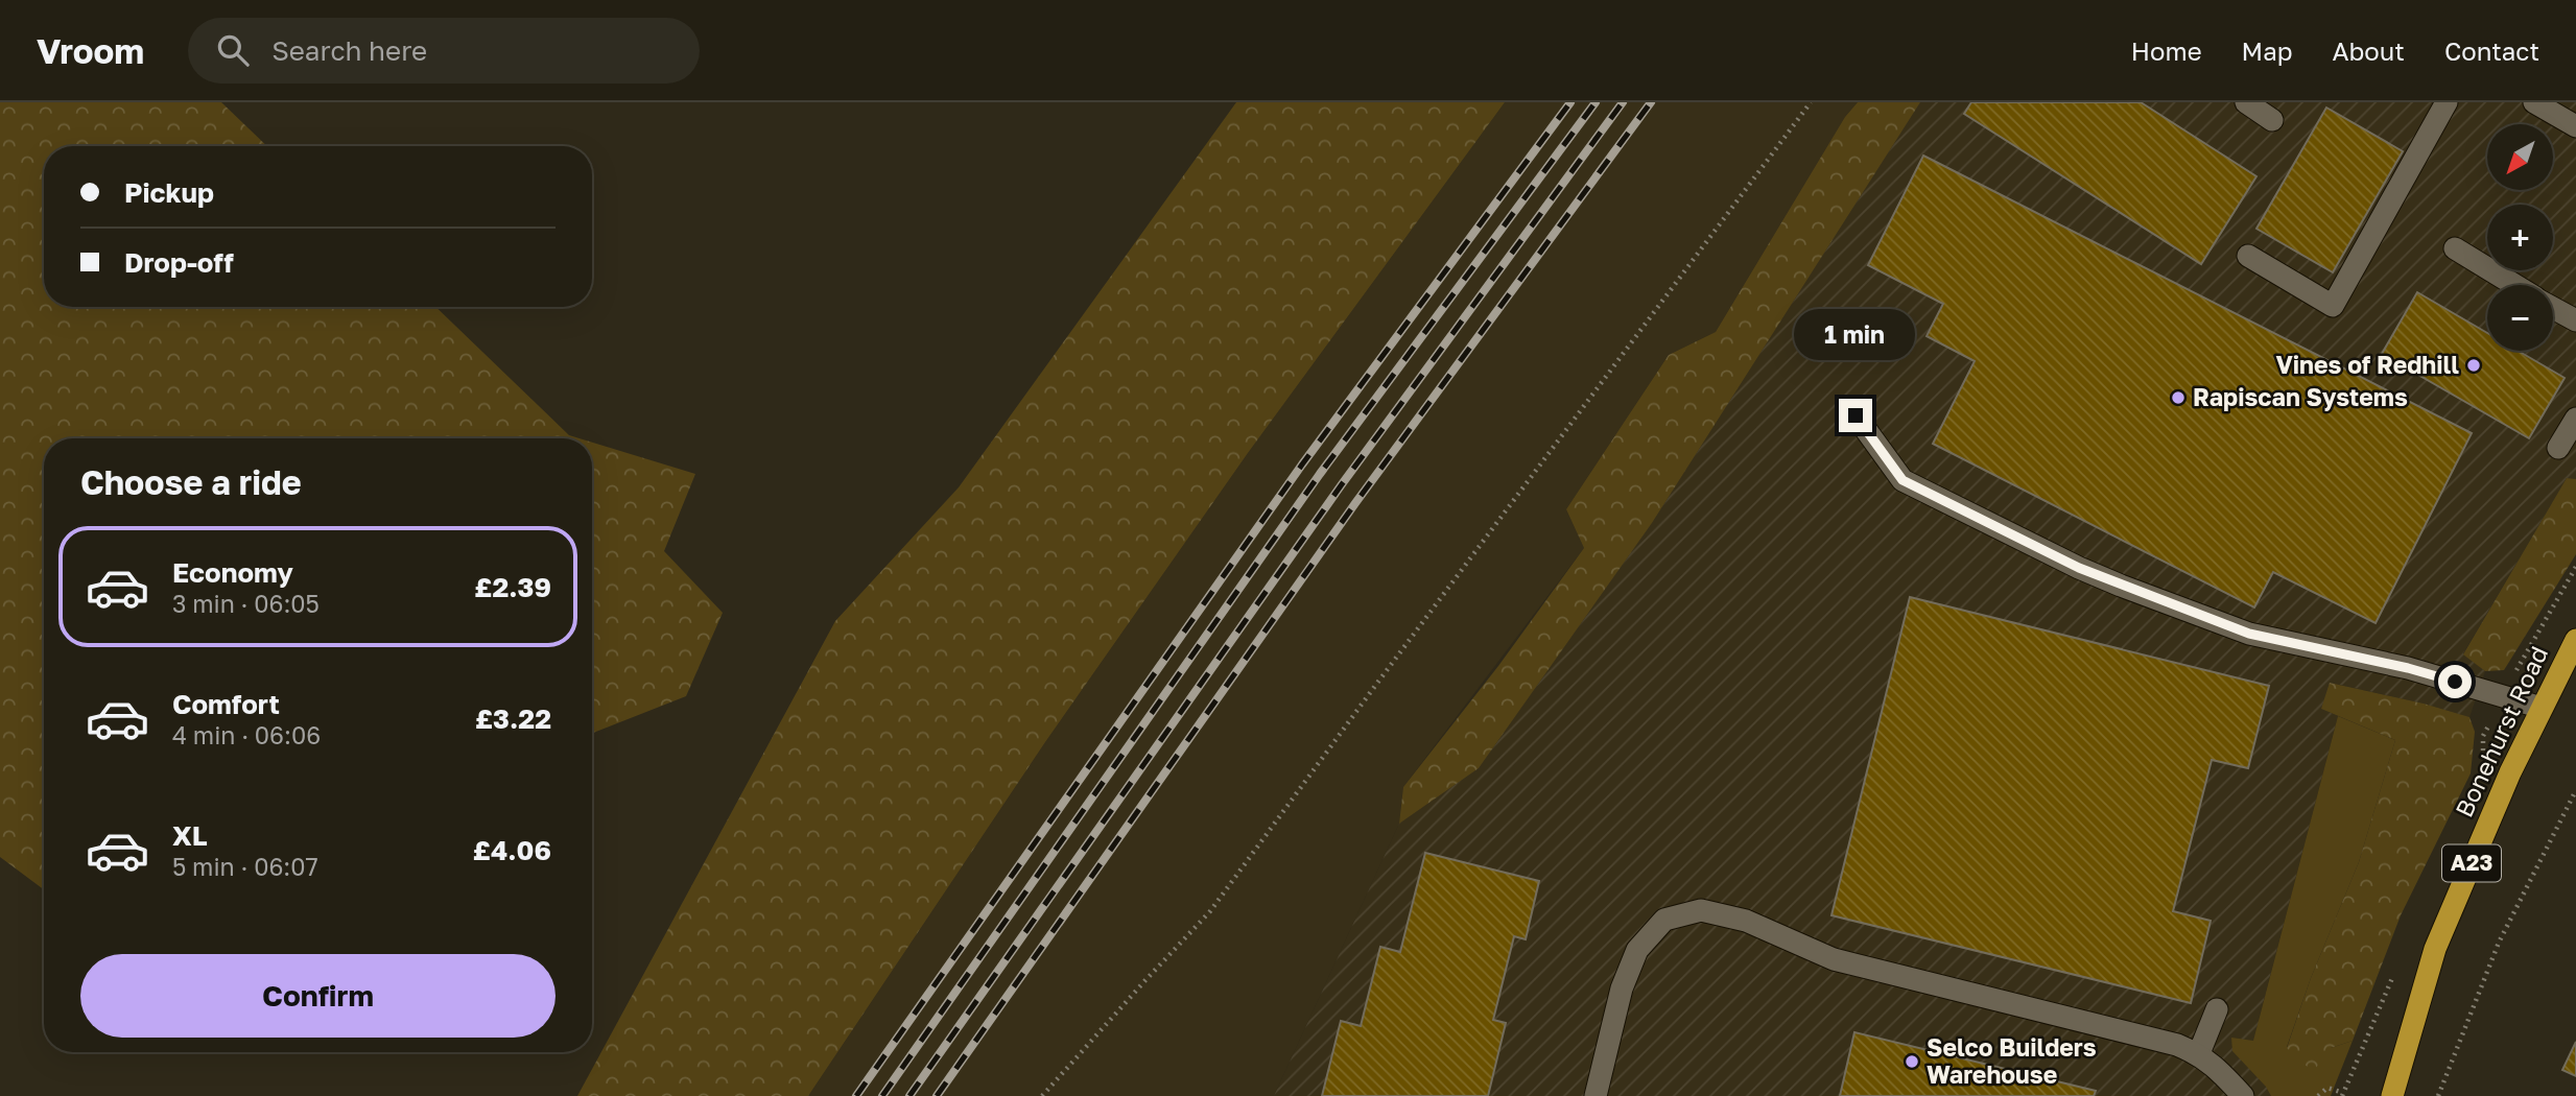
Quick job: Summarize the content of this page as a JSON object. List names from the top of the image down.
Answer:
{
  "streets": {
    "main road": ["Bonehurst Road", "A23"]
  },
  "places": ["Vines of Redhill", "Rapiscan Systems", "Selco Builders Warehouse"],
  "north": "bottom left",
  "page": {
    "header": "Vroom",
    "search": "Search here",
    "nav": [
      "Home",
      "Map",
      "About",
      "Contact"
    ],
    "map_buttons": ["+", "−"],
    "banner": ["Pickup", "Drop-off"],
    "bubble": "1 min",
    "heading": "Choose a ride",
    "list": [
      {
        "name": "Economy",
        "note": "3 min · 06:05",
        "value": "£2.39"
      },
      {
        "name": "Comfort",
        "note": "4 min · 06:06",
        "value": "£3.22"
      },
      {
        "name": "XL",
        "note": "5 min · 06:07",
        "value": "£4.06"
      }
    ],
    "buttons": "Confirm"
  }
}
